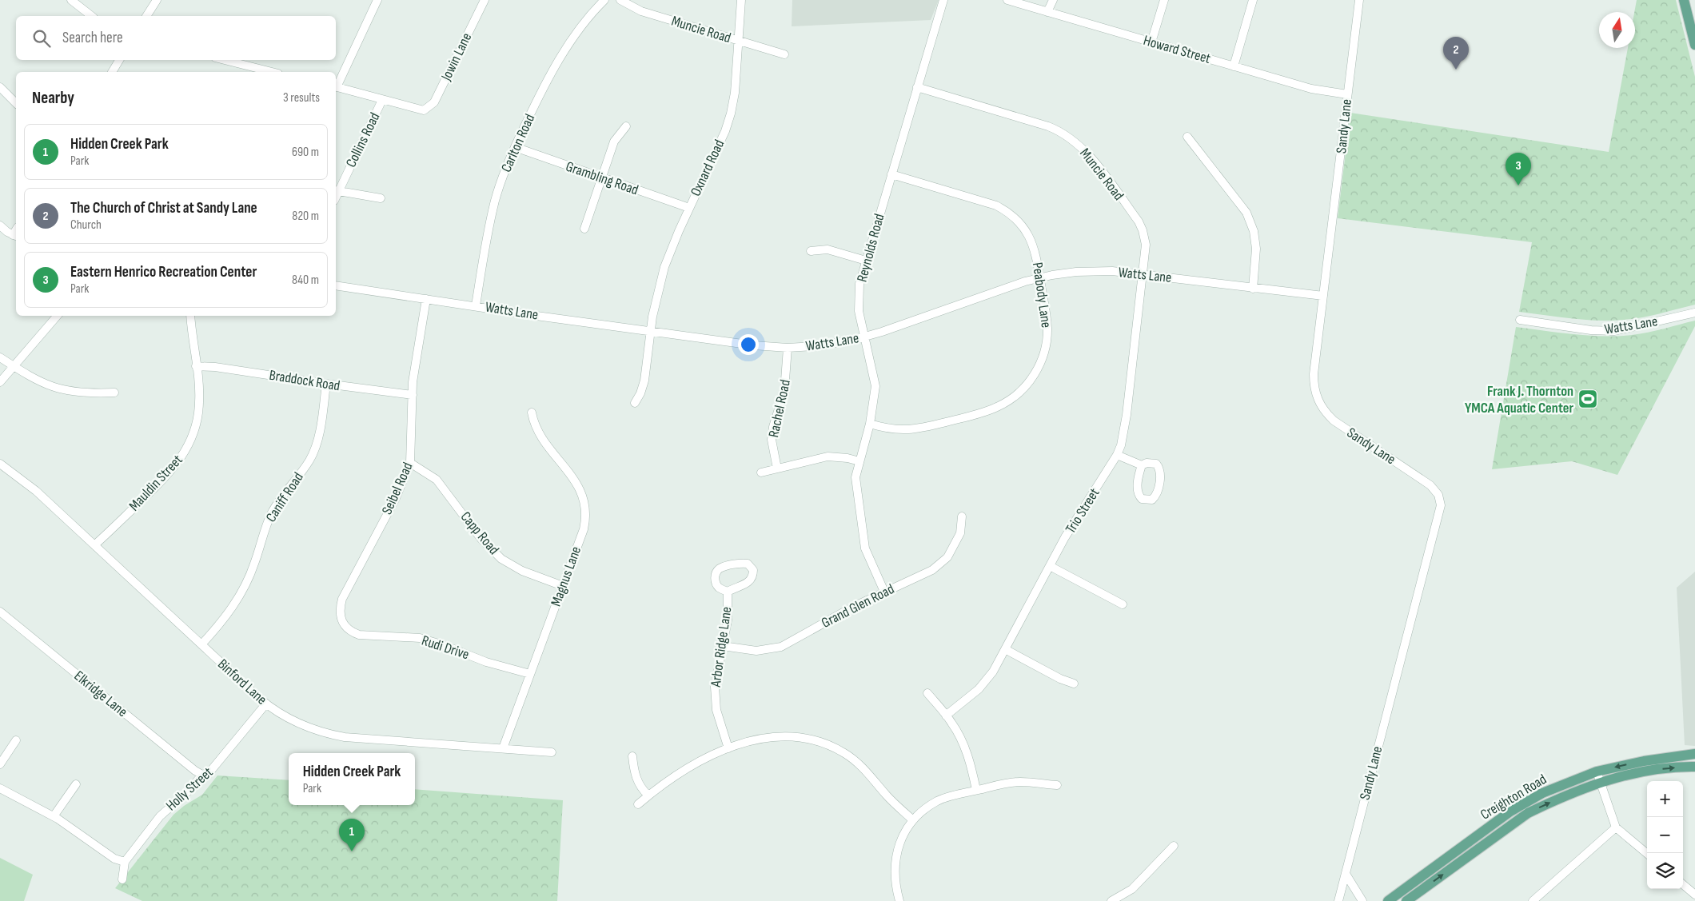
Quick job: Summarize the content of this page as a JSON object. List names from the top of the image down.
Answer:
{
  "streets": {
    "main road": ["Creighton Road"],
    "street": [
      "Muncie Road",
      "Howard Street",
      "Jowin Lane",
      "Sandy Lane",
      "Collins Road",
      "Carlton Road",
      "Oxnard Road",
      "Grambling Road",
      "Reynolds Road",
      "Watts Lane",
      "Peabody Lane",
      "Braddock Road",
      "Rachel Road",
      "Mauldin Street",
      "Seibel Road",
      "Caniff Road",
      "Trio Street",
      "Capp Road",
      "Magnus Lane",
      "Grand Glen Road",
      "Arbor Ridge Lane",
      "Rudi Drive",
      "Binford Lane",
      "Elkridge Lane",
      "Holly Street"
    ]
  },
  "crossings": [
    ["Muncie Road", "Oxnard Road"],
    ["Muncie Road", "Reynolds Road"],
    ["Muncie Road", "Watts Lane"],
    ["Muncie Road", "Trio Street"],
    ["Howard Street", "Sandy Lane"],
    ["Jowin Lane", "Collins Road"],
    ["Sandy Lane", "Watts Lane"],
    ["Carlton Road", "Grambling Road"],
    ["Carlton Road", "Watts Lane"],
    ["Oxnard Road", "Grambling Road"],
    ["Oxnard Road", "Watts Lane"],
    ["Reynolds Road", "Watts Lane"],
    ["Reynolds Road", "Peabody Lane"],
    ["Reynolds Road", "Grand Glen Road"],
    ["Watts Lane", "Peabody Lane"],
    ["Watts Lane", "Rachel Road"],
    ["Watts Lane", "Seibel Road"],
    ["Watts Lane", "Trio Street"],
    ["Braddock Road", "Mauldin Street"],
    ["Braddock Road", "Seibel Road"],
    ["Braddock Road", "Caniff Road"],
    ["Mauldin Street", "Binford Lane"],
    ["Seibel Road", "Capp Road"],
    ["Seibel Road", "Rudi Drive"],
    ["Caniff Road", "Binford Lane"],
    ["Capp Road", "Magnus Lane"],
    ["Magnus Lane", "Rudi Drive"],
    ["Magnus Lane", "Binford Lane"],
    ["Grand Glen Road", "Arbor Ridge Lane"],
    ["Binford Lane", "Holly Street"],
    ["Elkridge Lane", "Holly Street"]
  ],
  "places": {
    "sports": ["Frank J. Thornton YMCA Aquatic Center"]
  },
  "north": "top",
  "page": {
    "search": "Search here",
    "pins": ["2", "3", "1"],
    "heading": ["Nearby", "3 results"],
    "list": [
      {
        "mark": "1",
        "name": "Hidden Creek Park",
        "note": "Park",
        "value": "690 m"
      },
      {
        "mark": "2",
        "name": "The Church of Christ at Sandy Lane",
        "note": "Church",
        "value": "820 m"
      },
      {
        "mark": "3",
        "name": "Eastern Henrico Recreation Center",
        "note": "Park",
        "value": "840 m"
      }
    ],
    "popup": ["Hidden Creek Park", "Park"],
    "map_buttons": ["+", "−"]
  }
}
